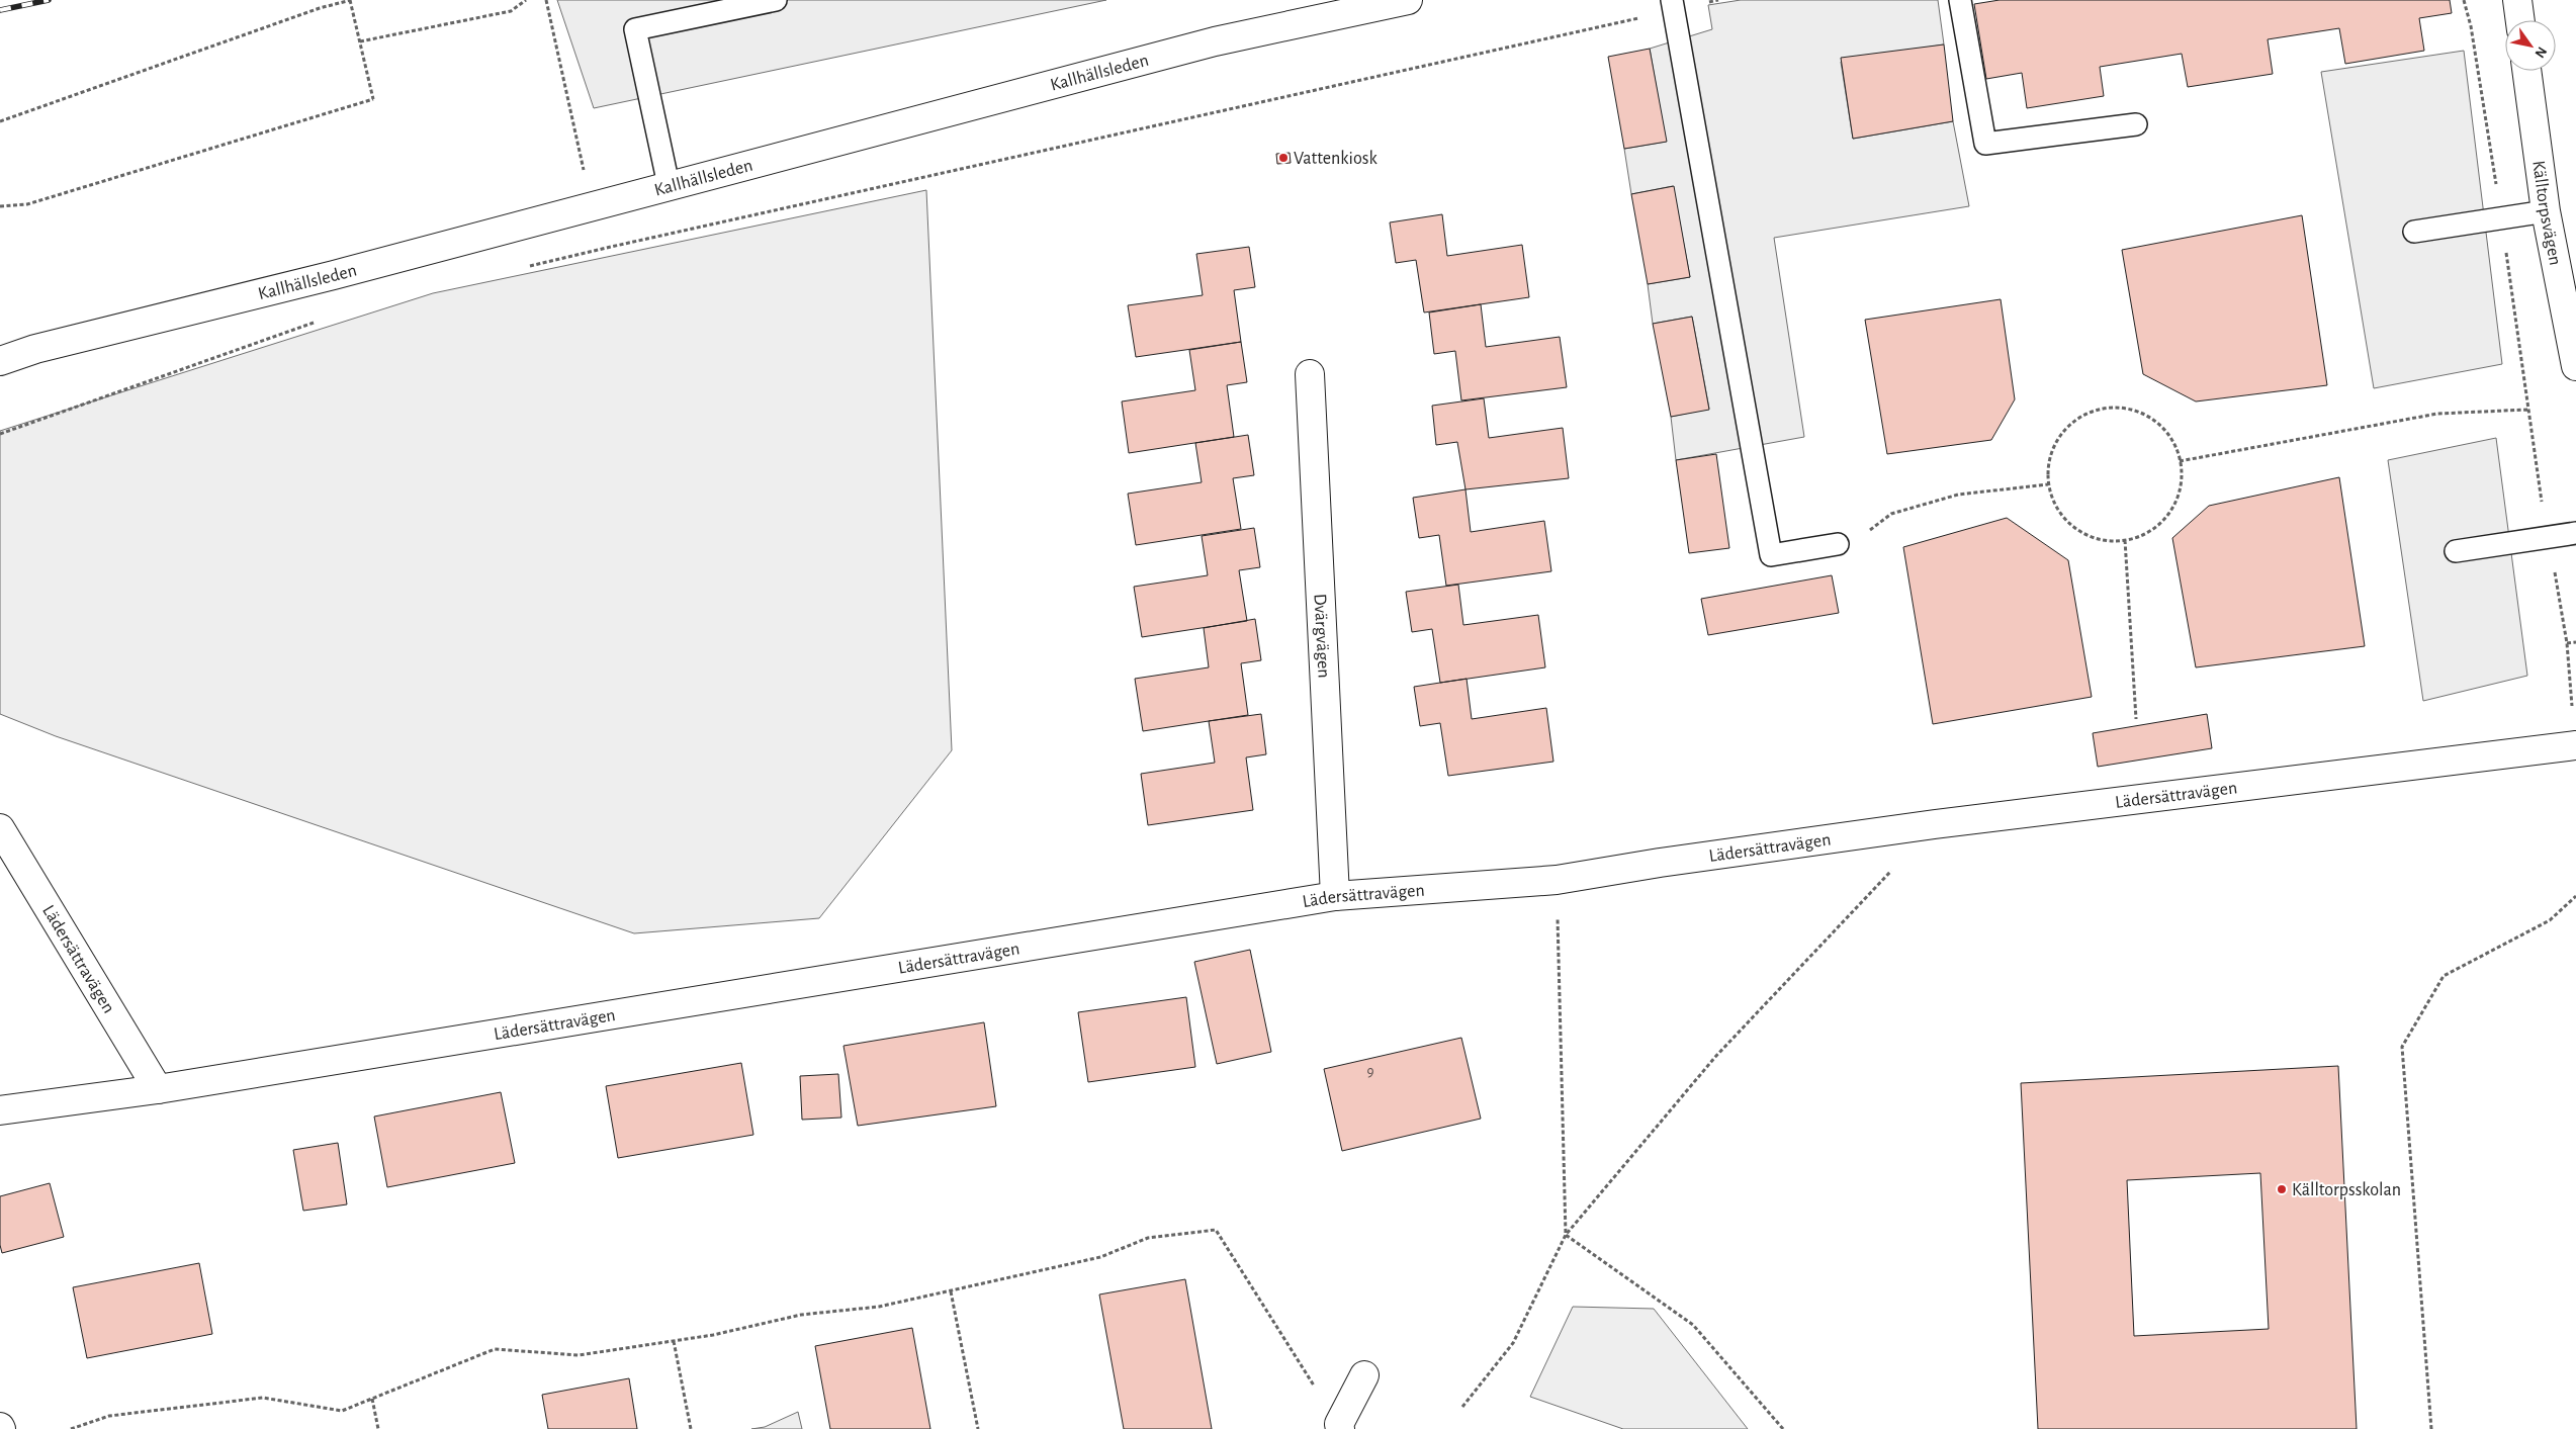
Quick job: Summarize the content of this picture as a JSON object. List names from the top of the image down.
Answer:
{
  "streets": {
    "street": [
      "Kallhällsleden",
      "Källtorpsvägen",
      "Dvärgvägen",
      "Lädersättravägen"
    ]
  },
  "crossings": [
    ["Dvärgvägen", "Lädersättravägen"]
  ],
  "places": ["Vattenkiosk", "Källtorpsskolan"],
  "house_numbers": ["9"],
  "north": "bottom right"
}
